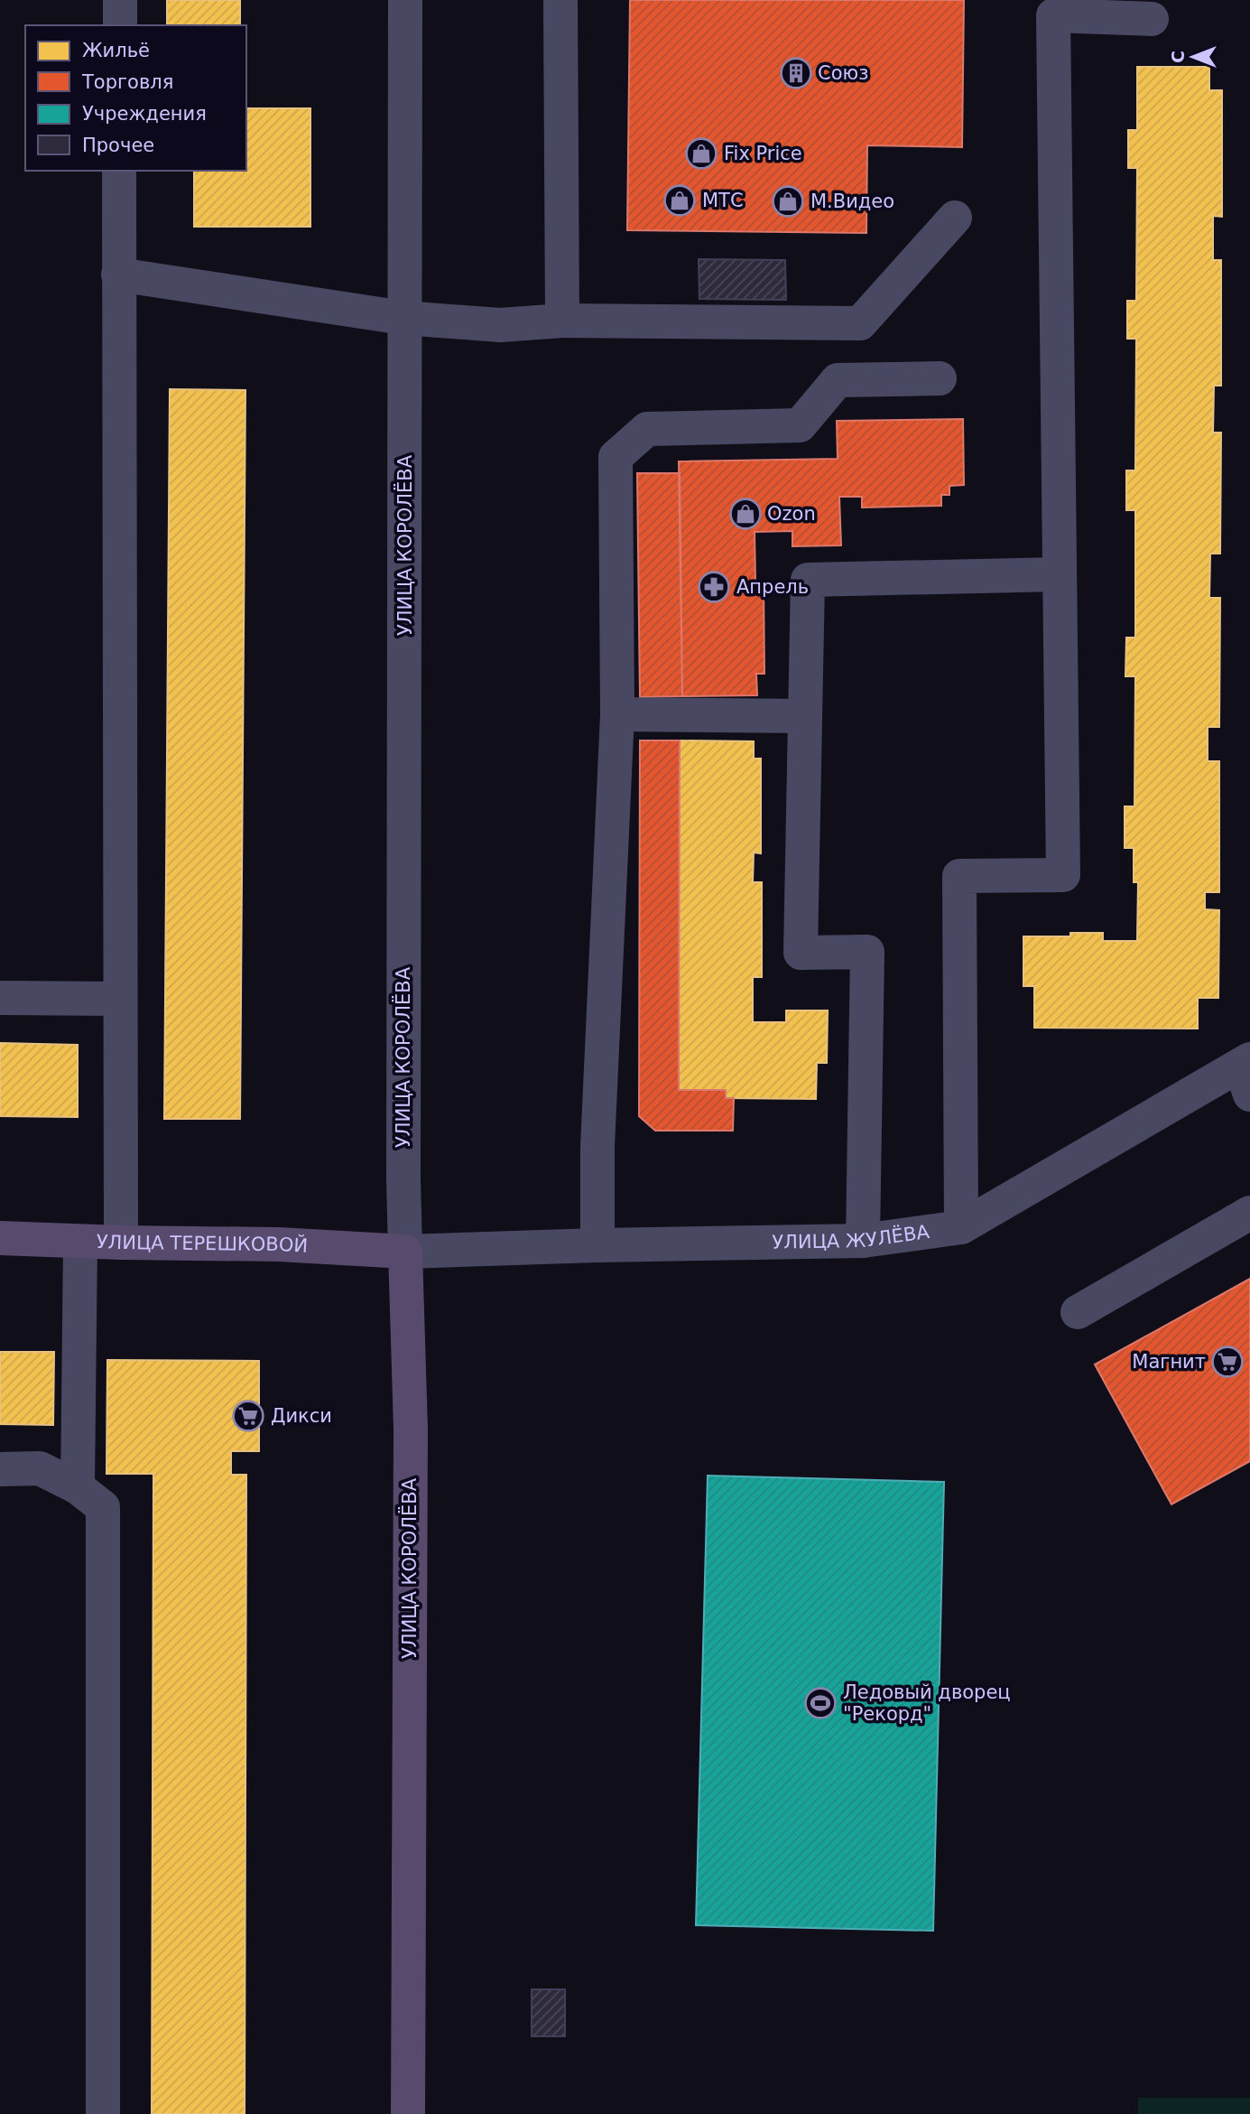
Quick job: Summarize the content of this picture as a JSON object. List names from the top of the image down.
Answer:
{
  "streets": {
    "main road": ["УЛИЦА КОРОЛЁВА", "УЛИЦА ТЕРЕШКОВОЙ"],
    "street": ["УЛИЦА ЖУЛЁВА"]
  },
  "crossings": [
    ["УЛИЦА КОРОЛЁВА", "УЛИЦА ЖУЛЁВА"],
    ["УЛИЦА КОРОЛЁВА", "УЛИЦА ТЕРЕШКОВОЙ"],
    ["УЛИЦА ЖУЛЁВА", "УЛИЦА ТЕРЕШКОВОЙ"]
  ],
  "places": {
    "building": ["Союз"],
    "shop": [
      "Fix Price",
      "МТС",
      "М.Видео",
      "Ozon"
    ],
    "pharmacy": ["Апрель"],
    "supermarket": ["Магнит", "Дикси"],
    "sports": ["Ледовый дворец \"Рекорд\""]
  },
  "legend": [
    "Жильё",
    "Торговля",
    "Учреждения",
    "Прочее"
  ],
  "north": "left"
}
